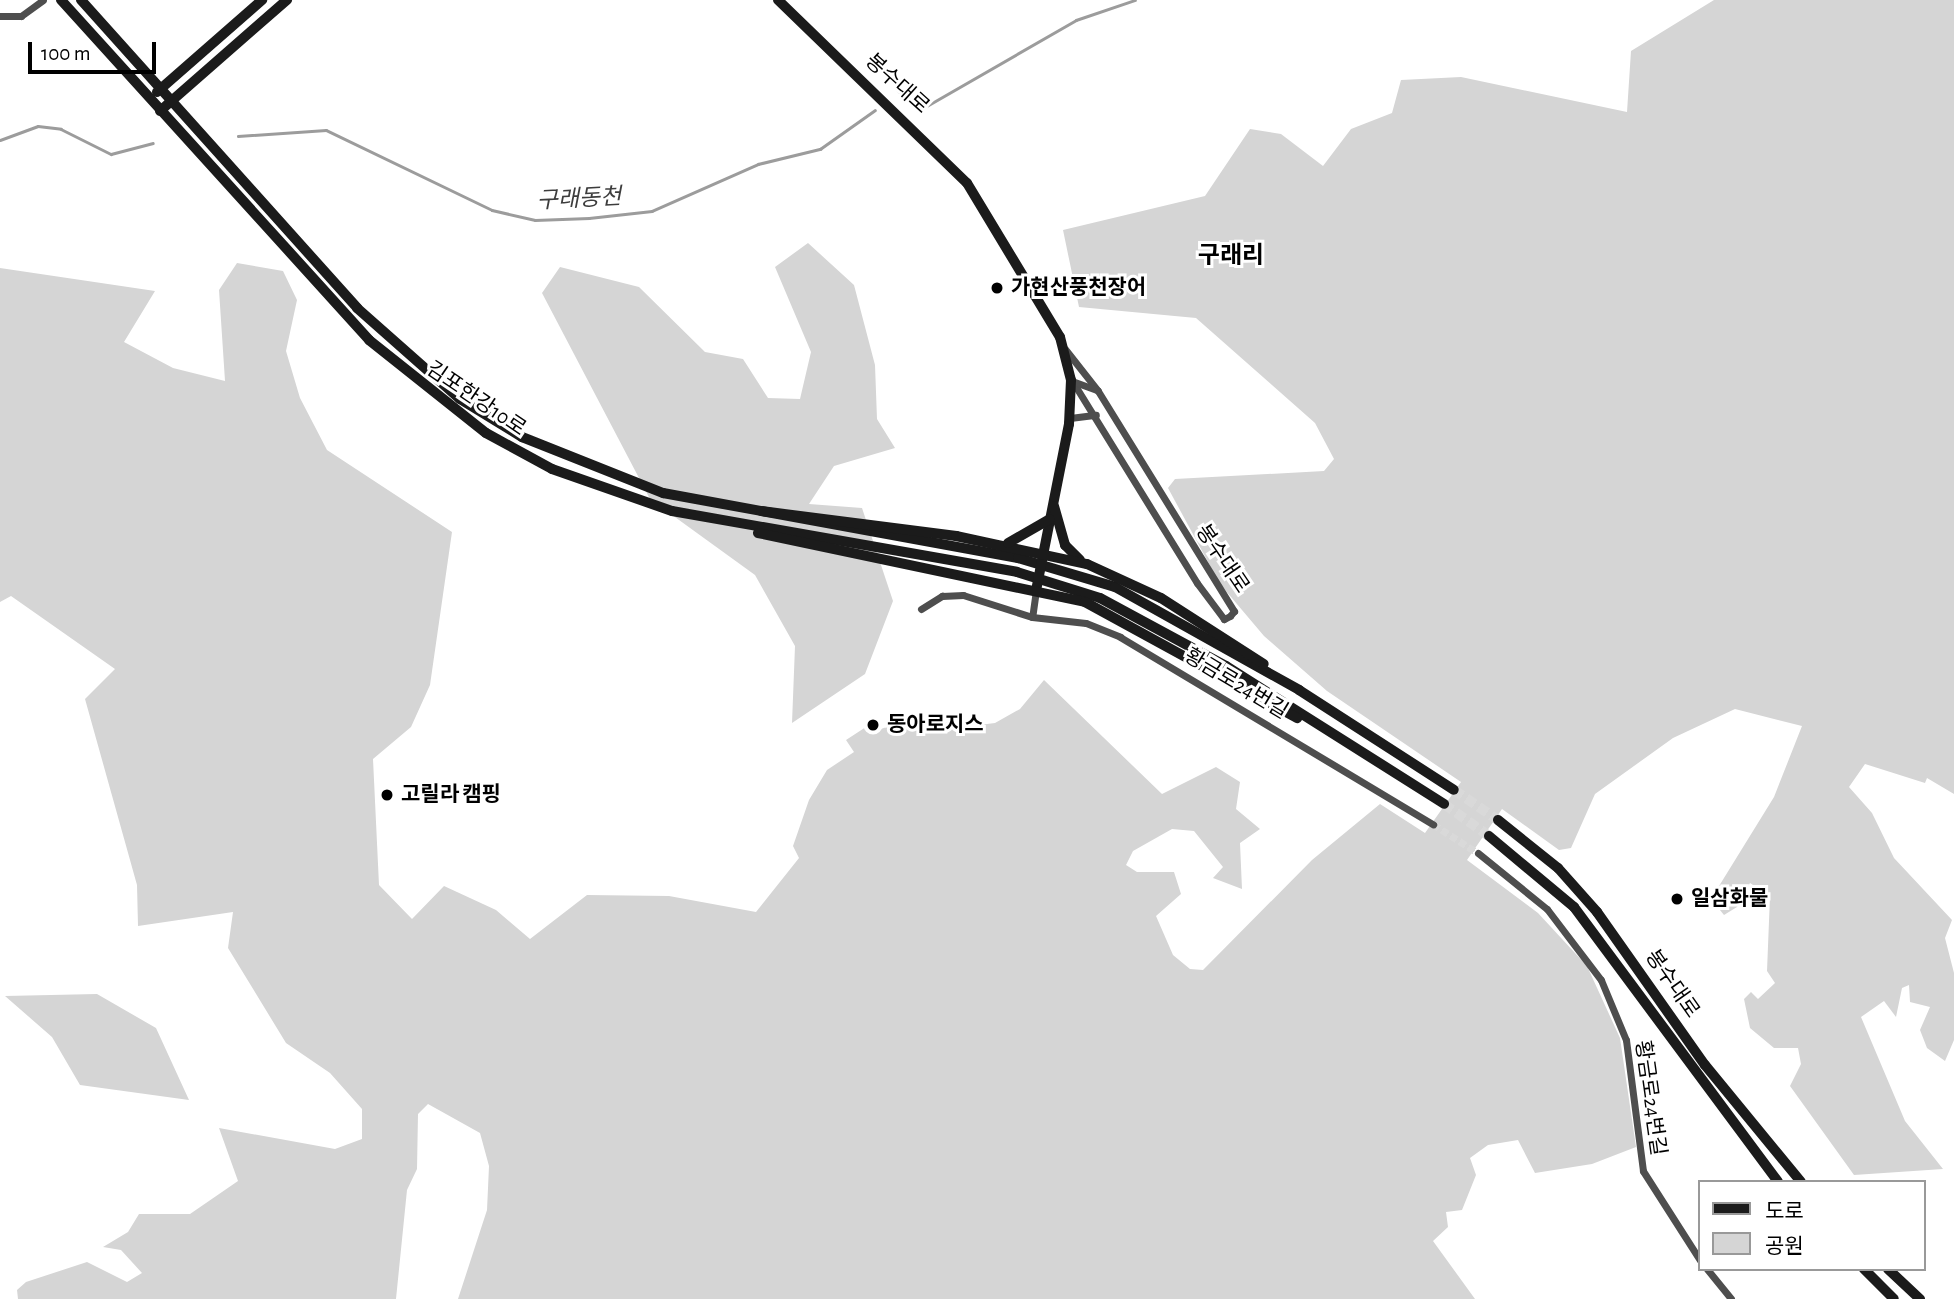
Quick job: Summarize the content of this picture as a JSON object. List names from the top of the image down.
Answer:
{
  "streets": {
    "street": ["봉수대로", "김포한강10로", "황금로24번길"]
  },
  "districts": ["구래리"],
  "water": ["구래동천"],
  "places": [
    "가현산풍천장어",
    "동아로지스",
    "고릴라 캠핑",
    "일삼화물"
  ],
  "legend": ["도로", "공원"],
  "scale_bar": "100 m"
}
